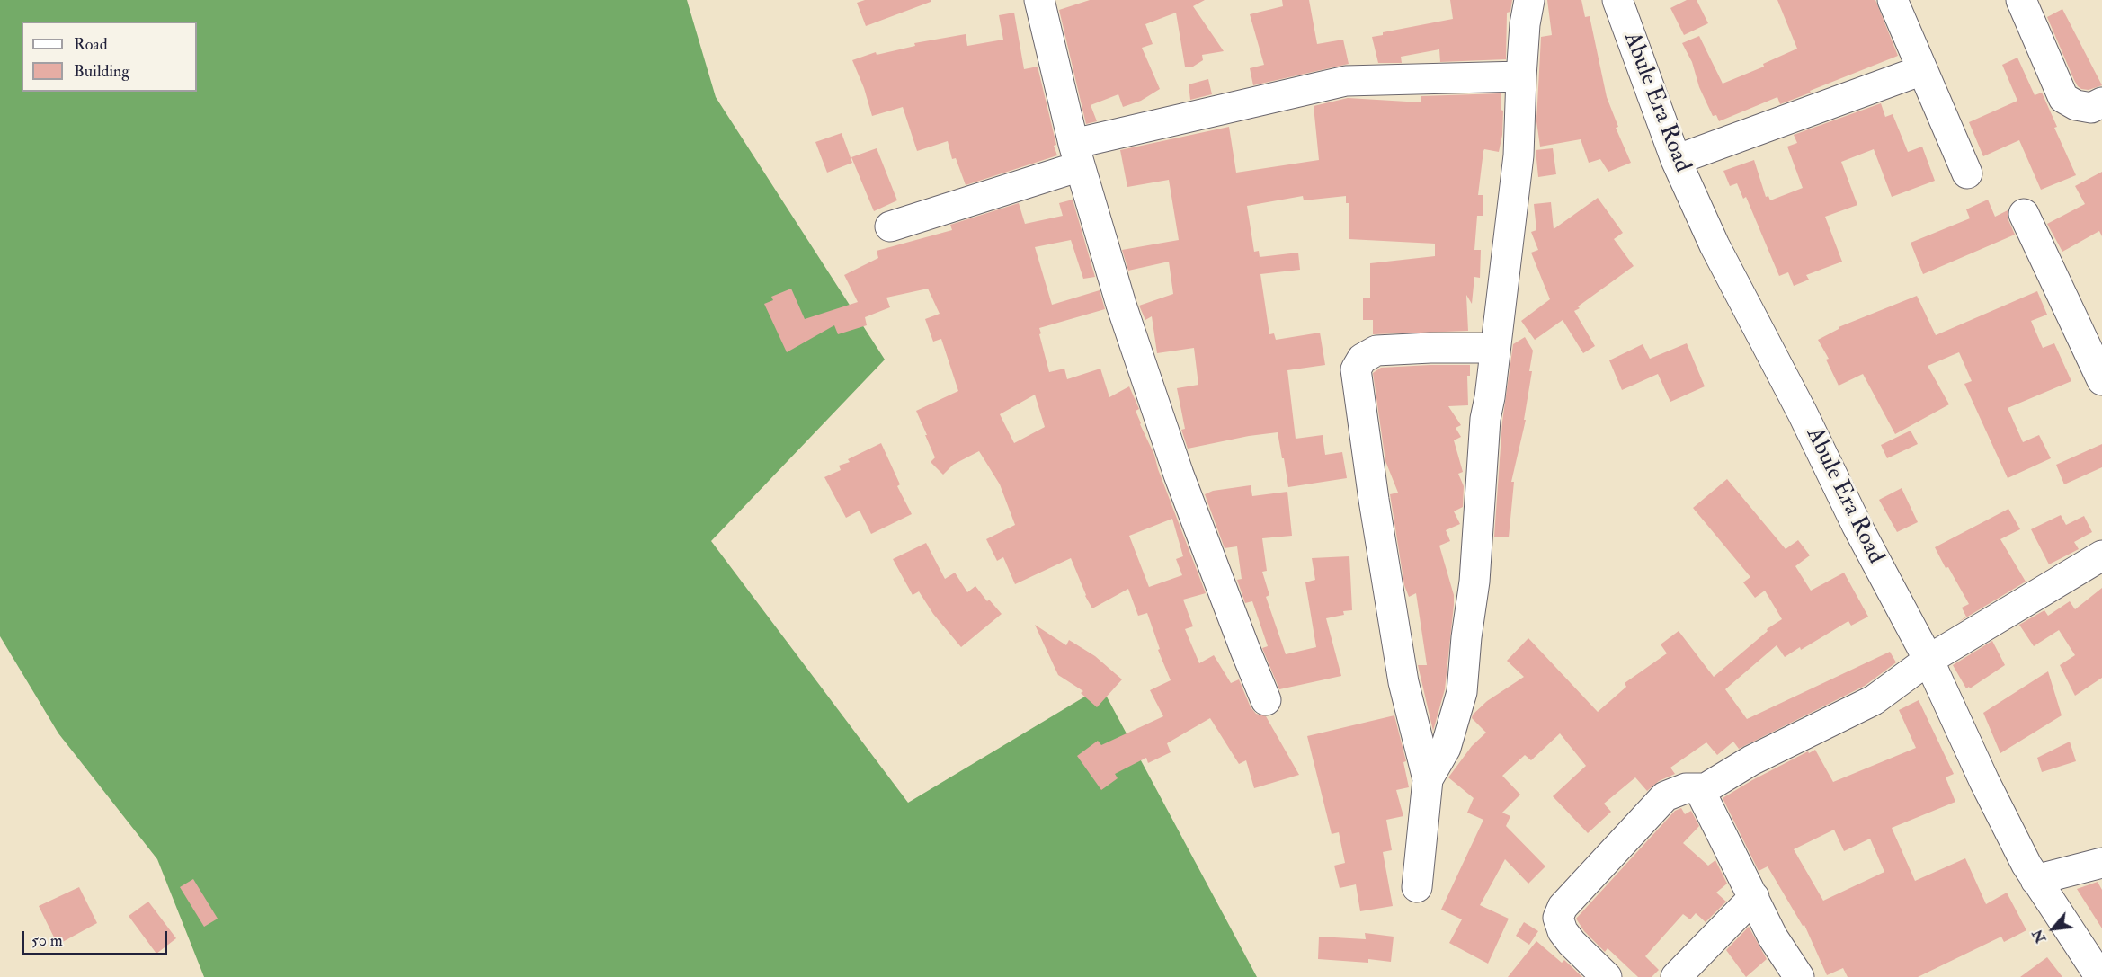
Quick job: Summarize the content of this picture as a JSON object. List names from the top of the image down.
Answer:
{
  "streets": {
    "street": ["Abule Era Road"]
  },
  "legend": ["Road", "Building"],
  "scale_bar": "50 m",
  "north": "bottom left"
}
